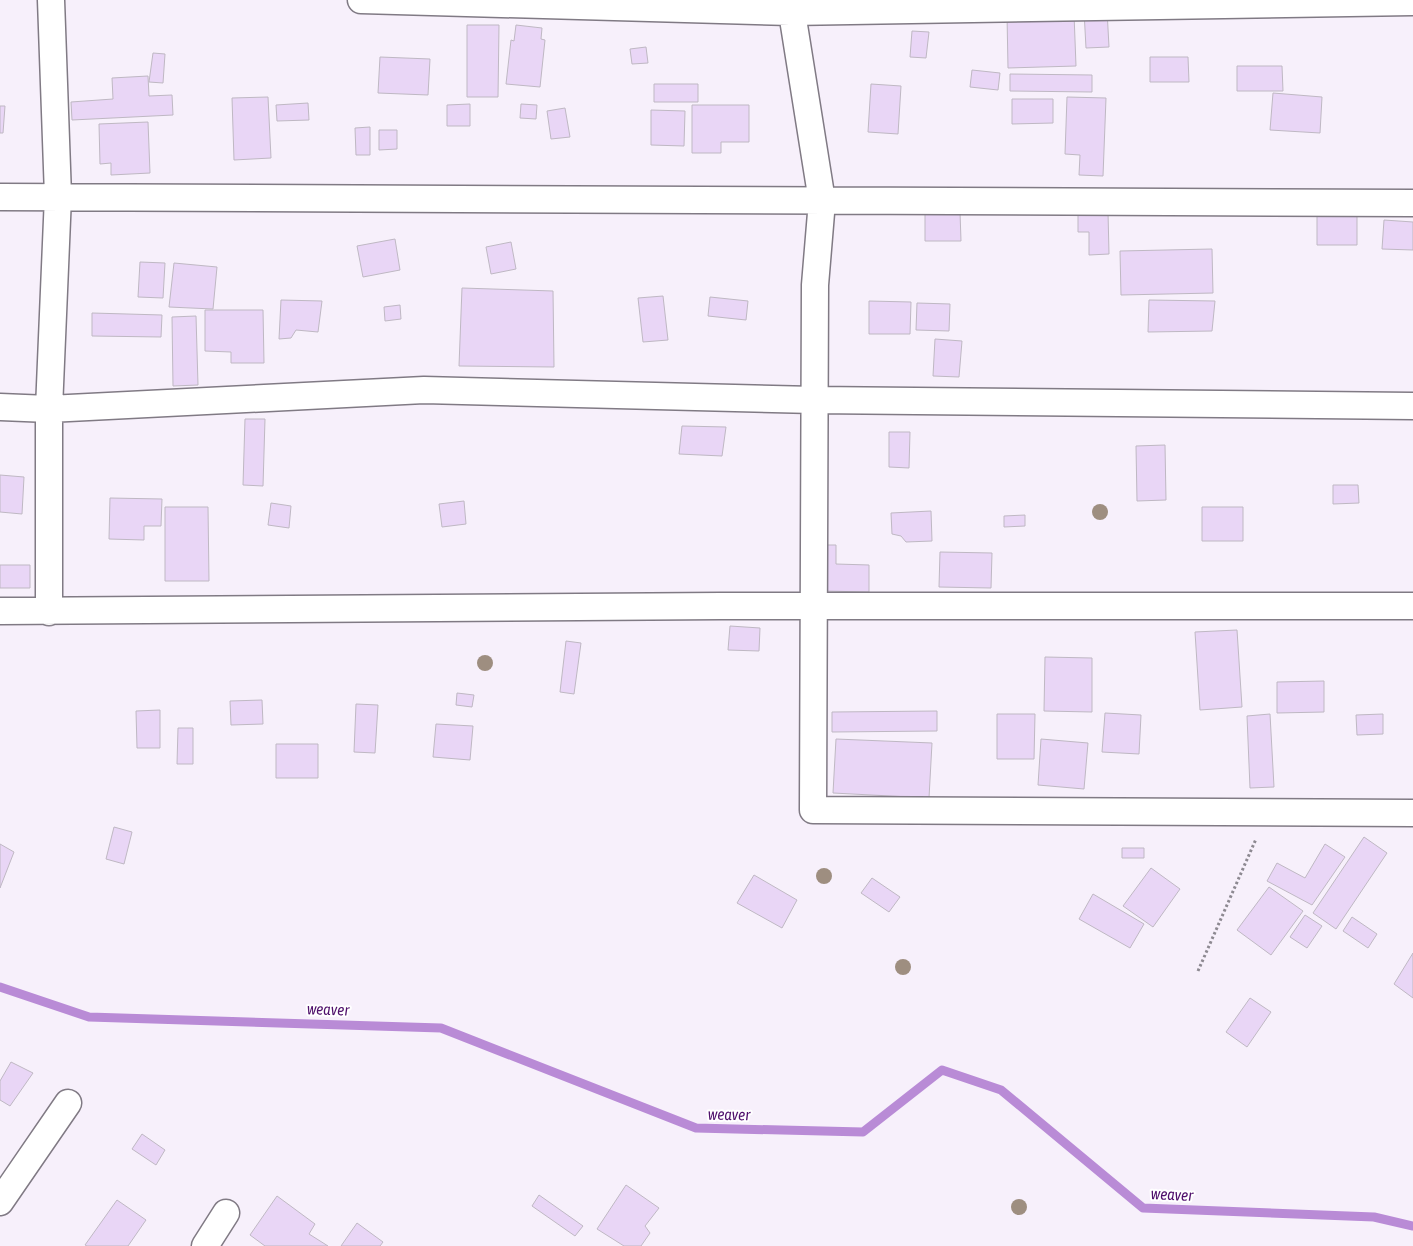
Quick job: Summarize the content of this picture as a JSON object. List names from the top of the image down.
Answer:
{
  "water": ["weaver"]
}
